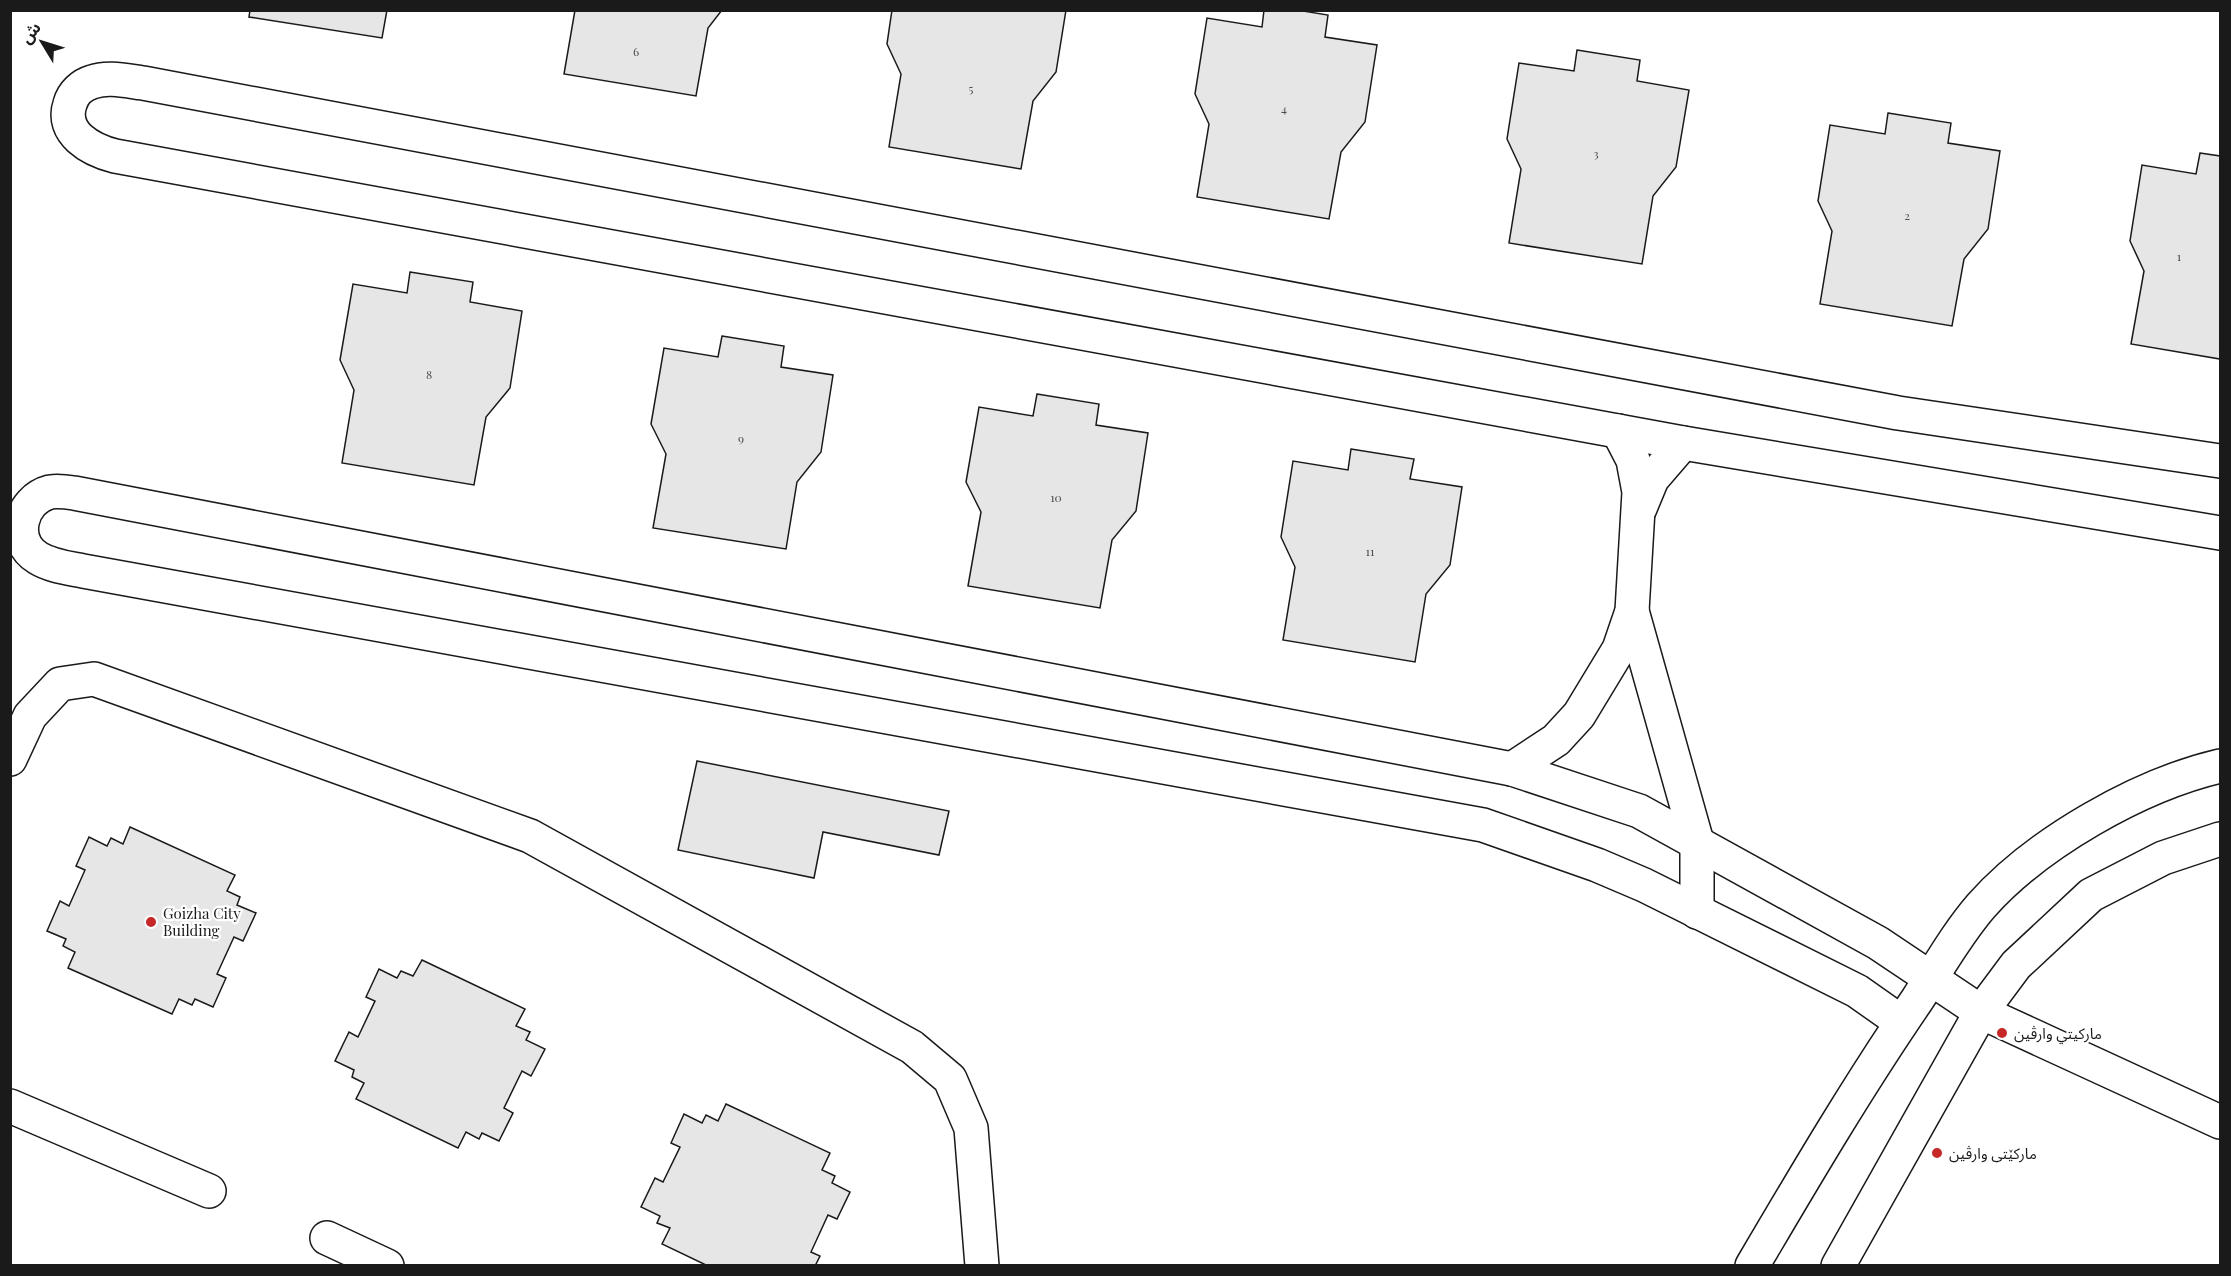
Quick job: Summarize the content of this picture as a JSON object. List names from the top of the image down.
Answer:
{
  "places": ["Goizha City Building", "ماركيتي وارڤين", "مارکێتی وارڤین"],
  "house_numbers": [
    "6",
    "5",
    "4",
    "3",
    "2",
    "1",
    "8",
    "9",
    "10",
    "11"
  ],
  "north": "top left"
}
